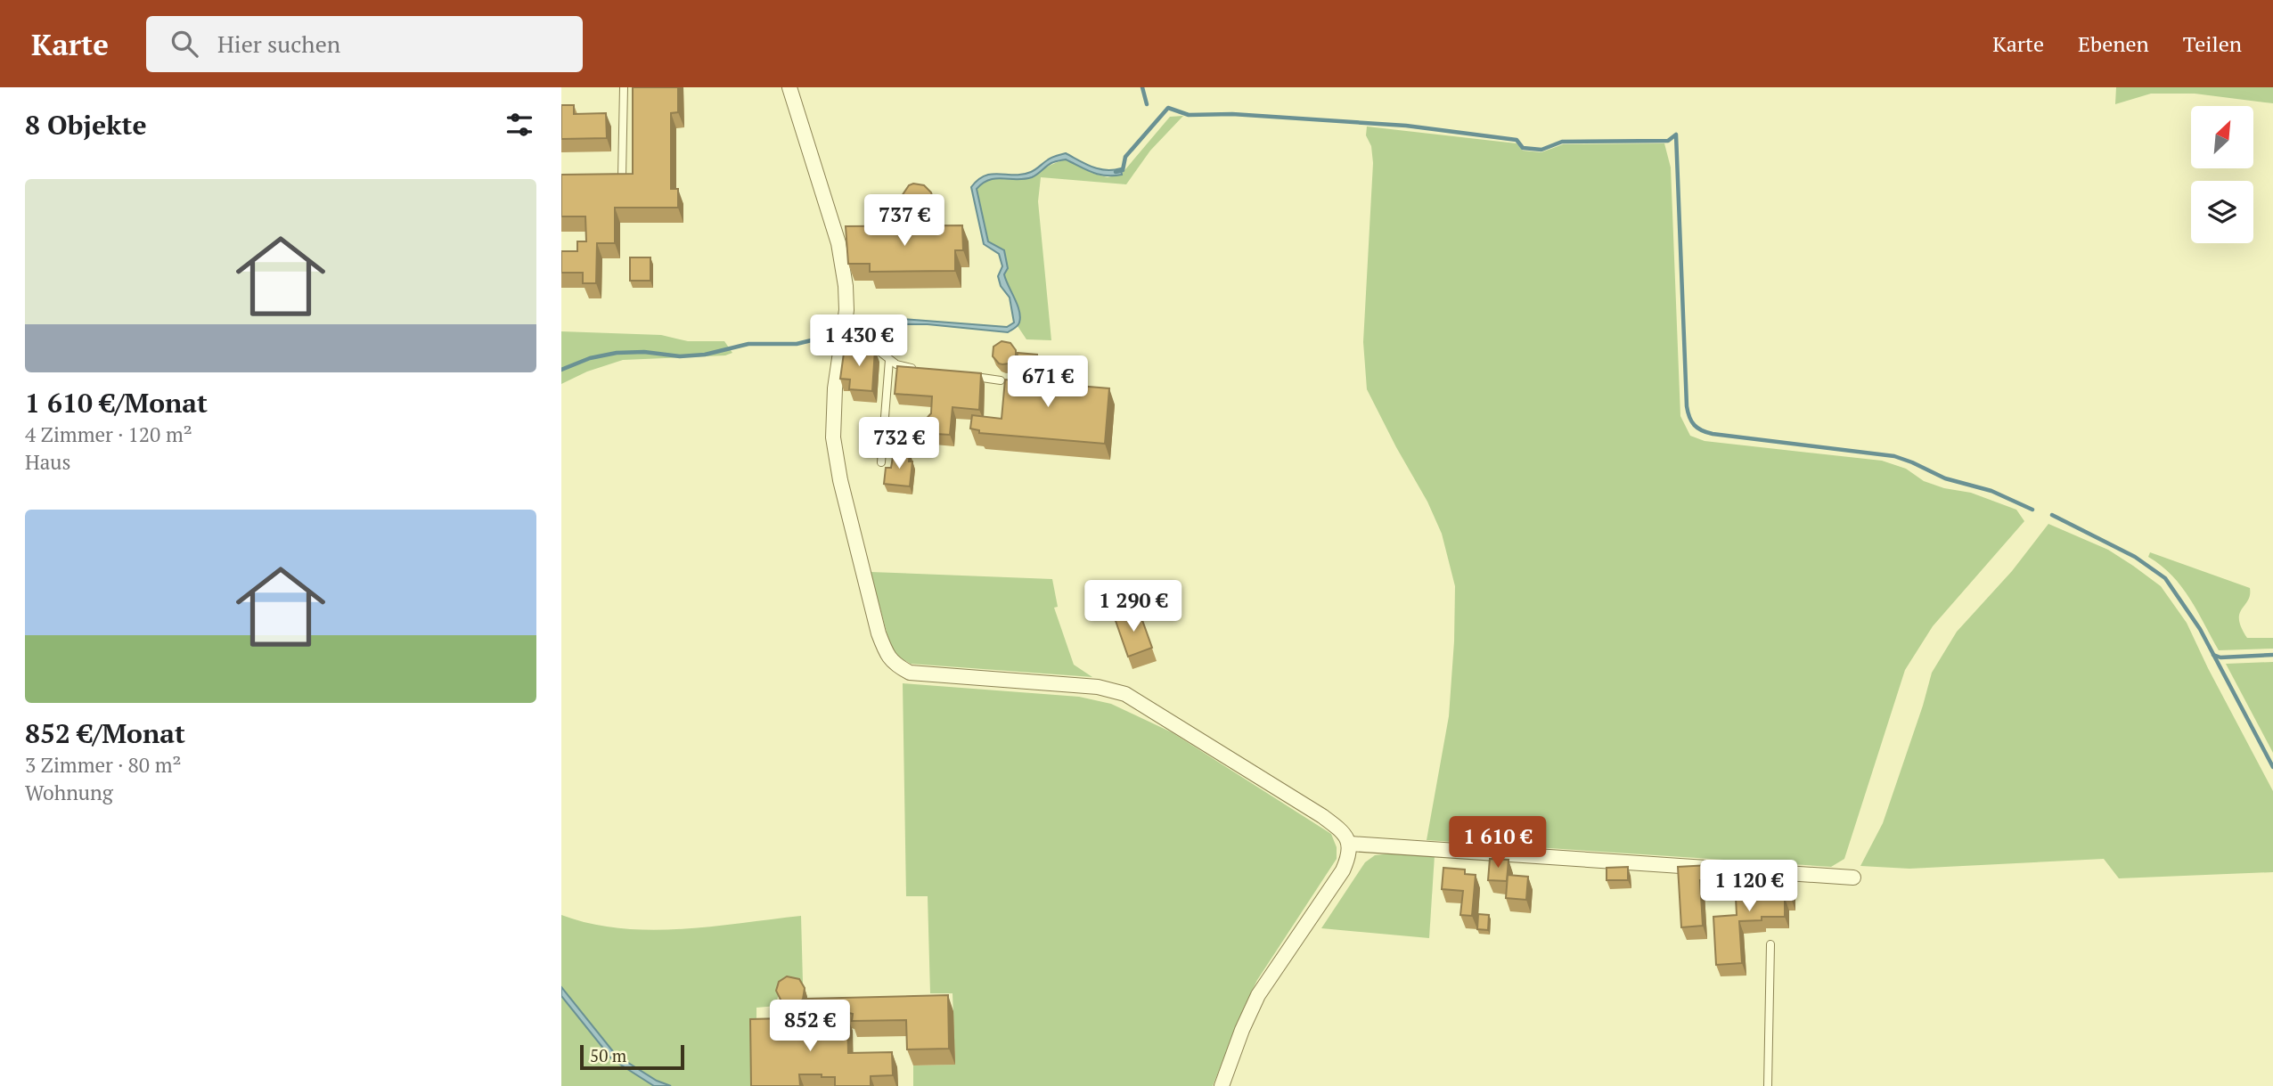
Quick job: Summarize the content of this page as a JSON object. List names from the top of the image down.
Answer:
{
  "scale_bar": "50 m",
  "north": "top right",
  "page": {
    "header": "Karte",
    "search": "Hier suchen",
    "nav": ["Karte", "Ebenen", "Teilen"],
    "heading": "8 Objekte",
    "list": [
      {
        "name": "1 610 €/Monat",
        "note": "4 Zimmer · 120 m² · Haus"
      },
      {
        "name": "852 €/Monat",
        "note": "3 Zimmer · 80 m² · Wohnung"
      }
    ],
    "price": [
      "737 €",
      "1 430 €",
      "671 €",
      "732 €",
      "1 290 €",
      "1 610 €",
      "1 120 €",
      "852 €"
    ],
    "scale": "50 m"
  }
}
